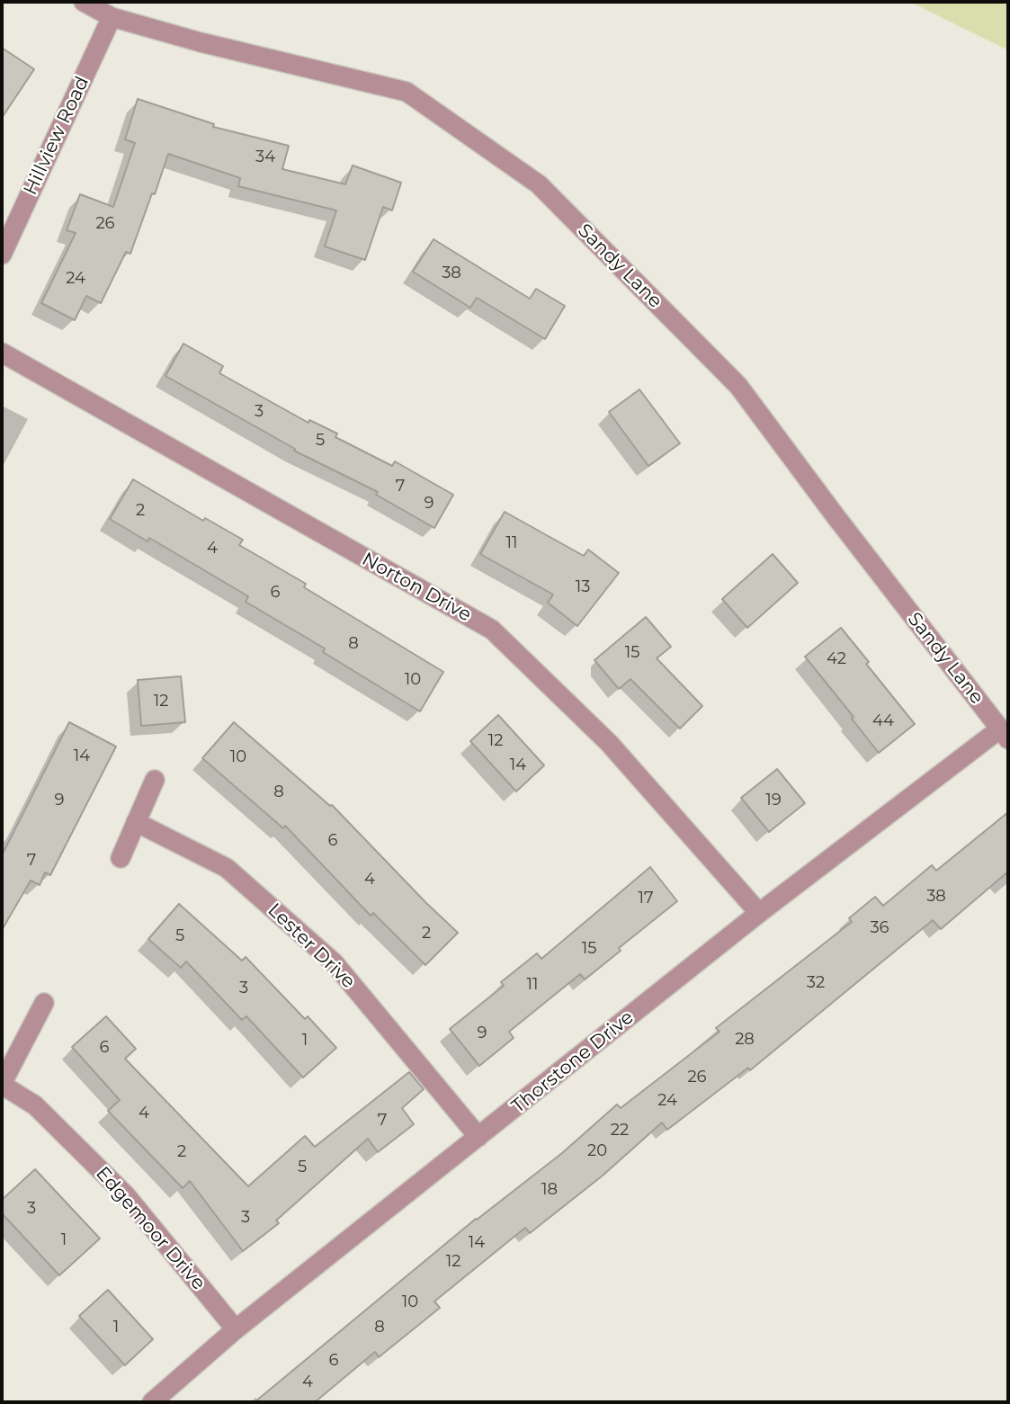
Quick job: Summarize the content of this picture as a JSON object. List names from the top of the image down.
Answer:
{
  "streets": {
    "street": [
      "Hillview Road",
      "Sandy Lane",
      "Norton Drive",
      "Lester Drive",
      "Thorstone Drive",
      "Edgemoor Drive"
    ]
  },
  "crossings": [
    ["Hillview Road", "Sandy Lane"],
    ["Sandy Lane", "Thorstone Drive"],
    ["Norton Drive", "Thorstone Drive"],
    ["Lester Drive", "Thorstone Drive"],
    ["Thorstone Drive", "Edgemoor Drive"]
  ],
  "house_numbers": [
    "34",
    "26",
    "38",
    "24",
    "3",
    "5",
    "7",
    "9",
    "2",
    "11",
    "4",
    "13",
    "6",
    "8",
    "15",
    "42",
    "10",
    "12",
    "44",
    "12",
    "14",
    "10",
    "14",
    "8",
    "9",
    "19",
    "6",
    "7",
    "4",
    "38",
    "17",
    "36",
    "2",
    "5",
    "15",
    "32",
    "11",
    "3",
    "9",
    "28",
    "1",
    "6",
    "26",
    "24",
    "4",
    "7",
    "22",
    "20",
    "2",
    "5",
    "18",
    "3",
    "3",
    "1",
    "14",
    "12",
    "10",
    "1",
    "8",
    "6",
    "4"
  ]
}
